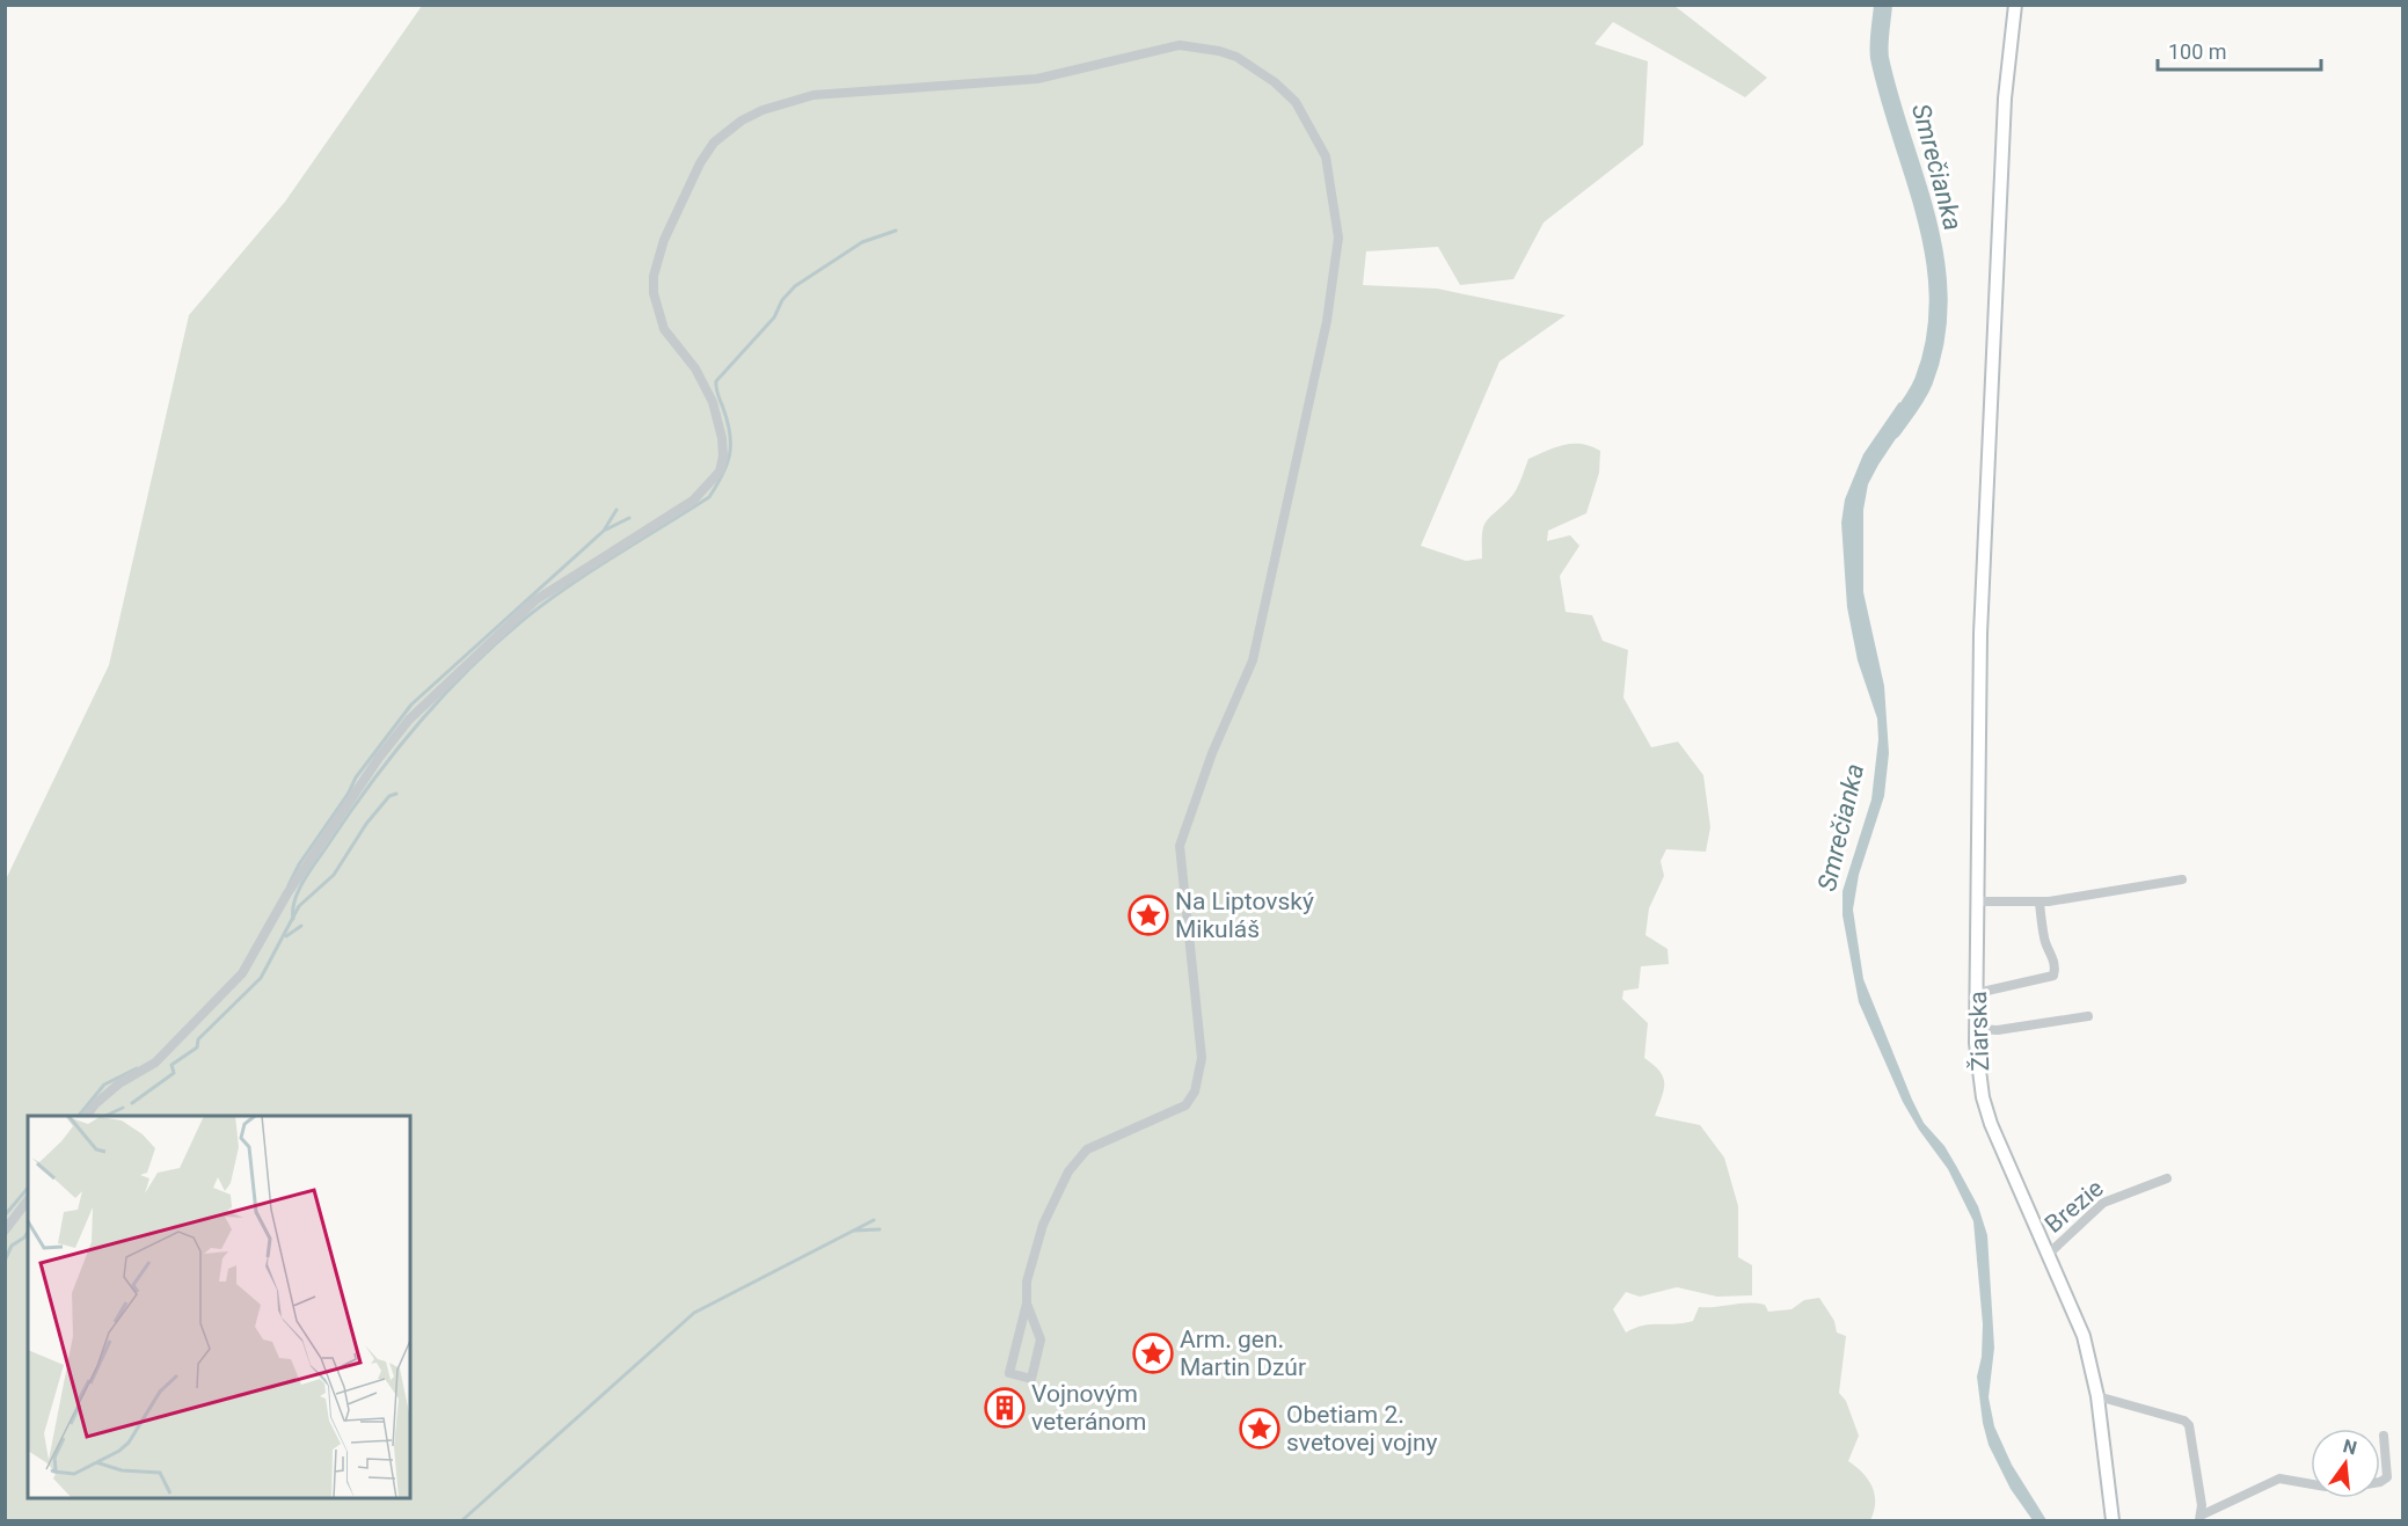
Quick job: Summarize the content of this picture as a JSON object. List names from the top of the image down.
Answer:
{
  "streets": {
    "street": ["Žiarska", "Brezie"]
  },
  "crossings": [
    ["Žiarska", "Brezie"]
  ],
  "water": ["Smrečianka"],
  "places": {
    "place": ["Na Liptovský Mikuláš", "Arm. gen. Martin Dzúr", "Obetiam 2. svetovej vojny"],
    "building": ["Vojnovým veteránom"]
  },
  "scale_bar": "100 m",
  "north": "top"
}
